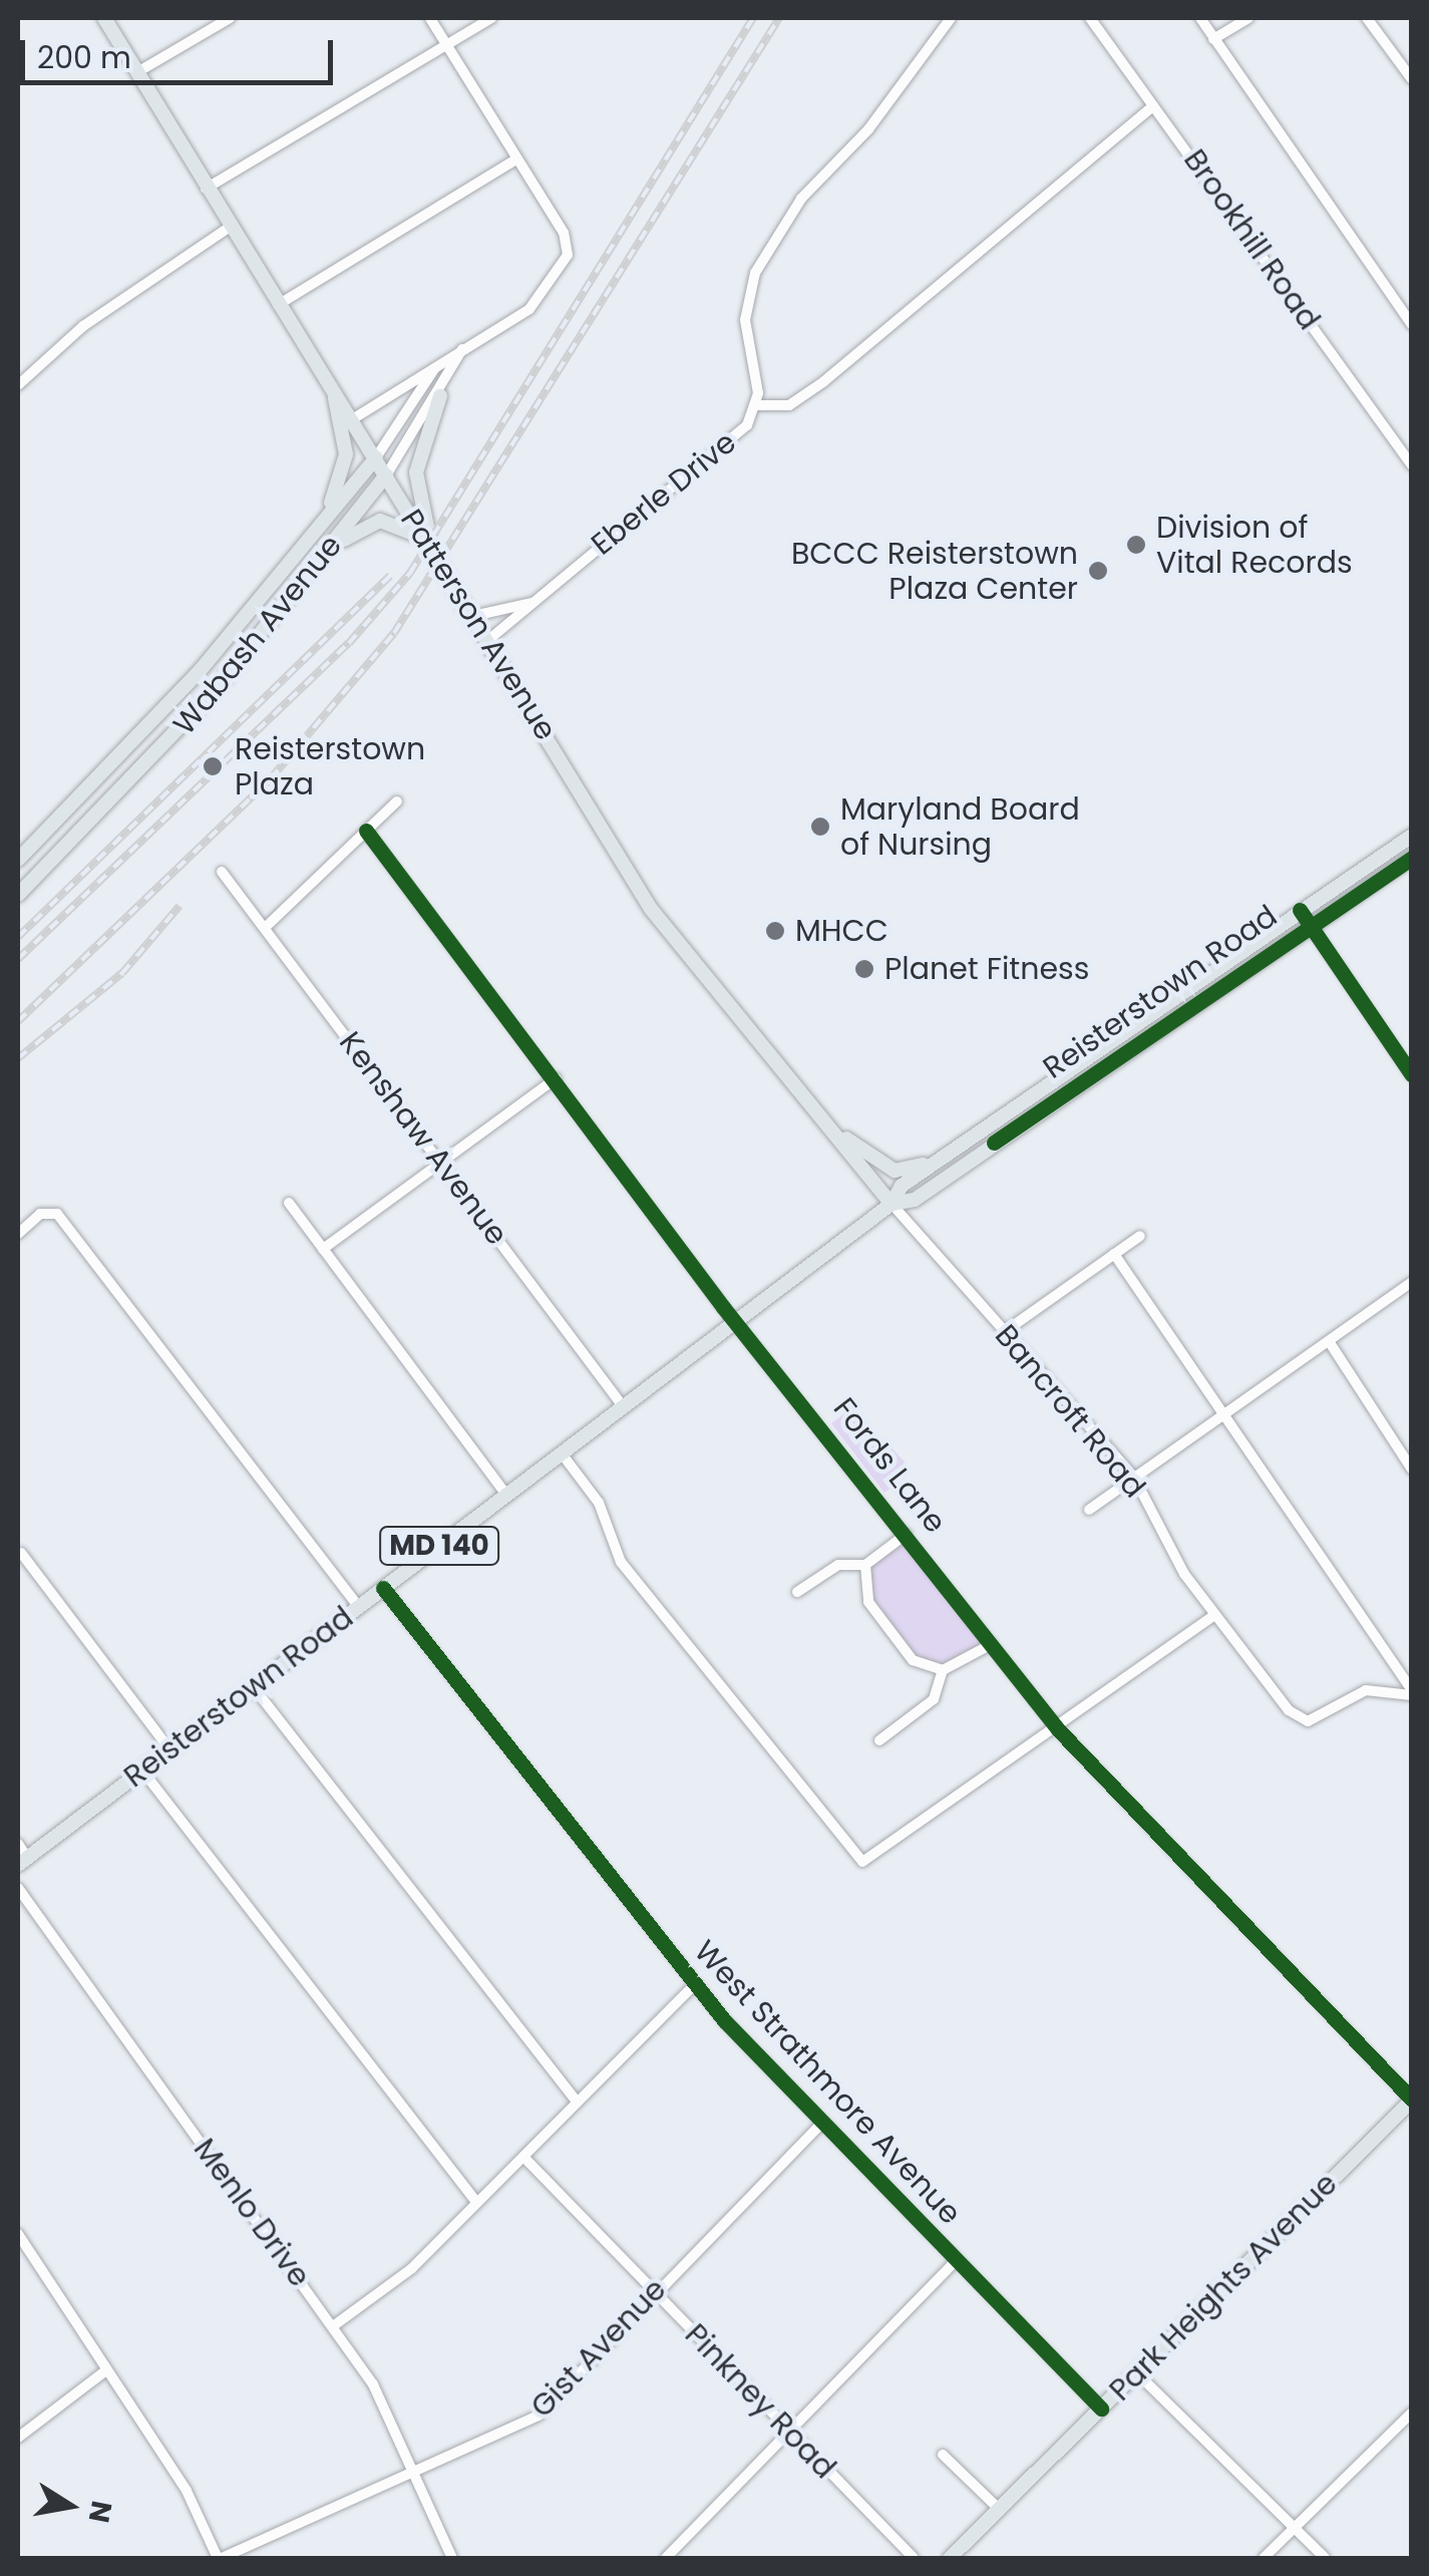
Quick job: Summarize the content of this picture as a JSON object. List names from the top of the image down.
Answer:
{
  "streets": {
    "main road": [
      "Patterson Avenue",
      "Wabash Avenue",
      "Reisterstown Road",
      "MD 140",
      "Park Heights Avenue"
    ],
    "street": [
      "Brookhill Road",
      "Eberle Drive",
      "Kenshaw Avenue",
      "Bancroft Road",
      "Fords Lane",
      "West Strathmore Avenue",
      "Menlo Drive",
      "Gist Avenue",
      "Pinkney Road"
    ]
  },
  "crossings": [
    ["Eberle Drive", "Patterson Avenue"],
    ["Patterson Avenue", "Wabash Avenue"],
    ["Patterson Avenue", "Reisterstown Road"],
    ["Patterson Avenue", "Bancroft Road"],
    ["Reisterstown Road", "Kenshaw Avenue"],
    ["Reisterstown Road", "Bancroft Road"],
    ["Reisterstown Road", "Fords Lane"],
    ["Reisterstown Road", "West Strathmore Avenue"],
    ["Fords Lane", "Park Heights Avenue"],
    ["West Strathmore Avenue", "Park Heights Avenue"],
    ["West Strathmore Avenue", "Gist Avenue"],
    ["Menlo Drive", "Gist Avenue"],
    ["Gist Avenue", "Pinkney Road"]
  ],
  "places": [
    "Division of Vital Records",
    "BCCC Reisterstown Plaza Center",
    "Reisterstown Plaza",
    "Maryland Board of Nursing",
    "MHCC",
    "Planet Fitness"
  ],
  "scale_bar": "200 m",
  "north": "right"
}
